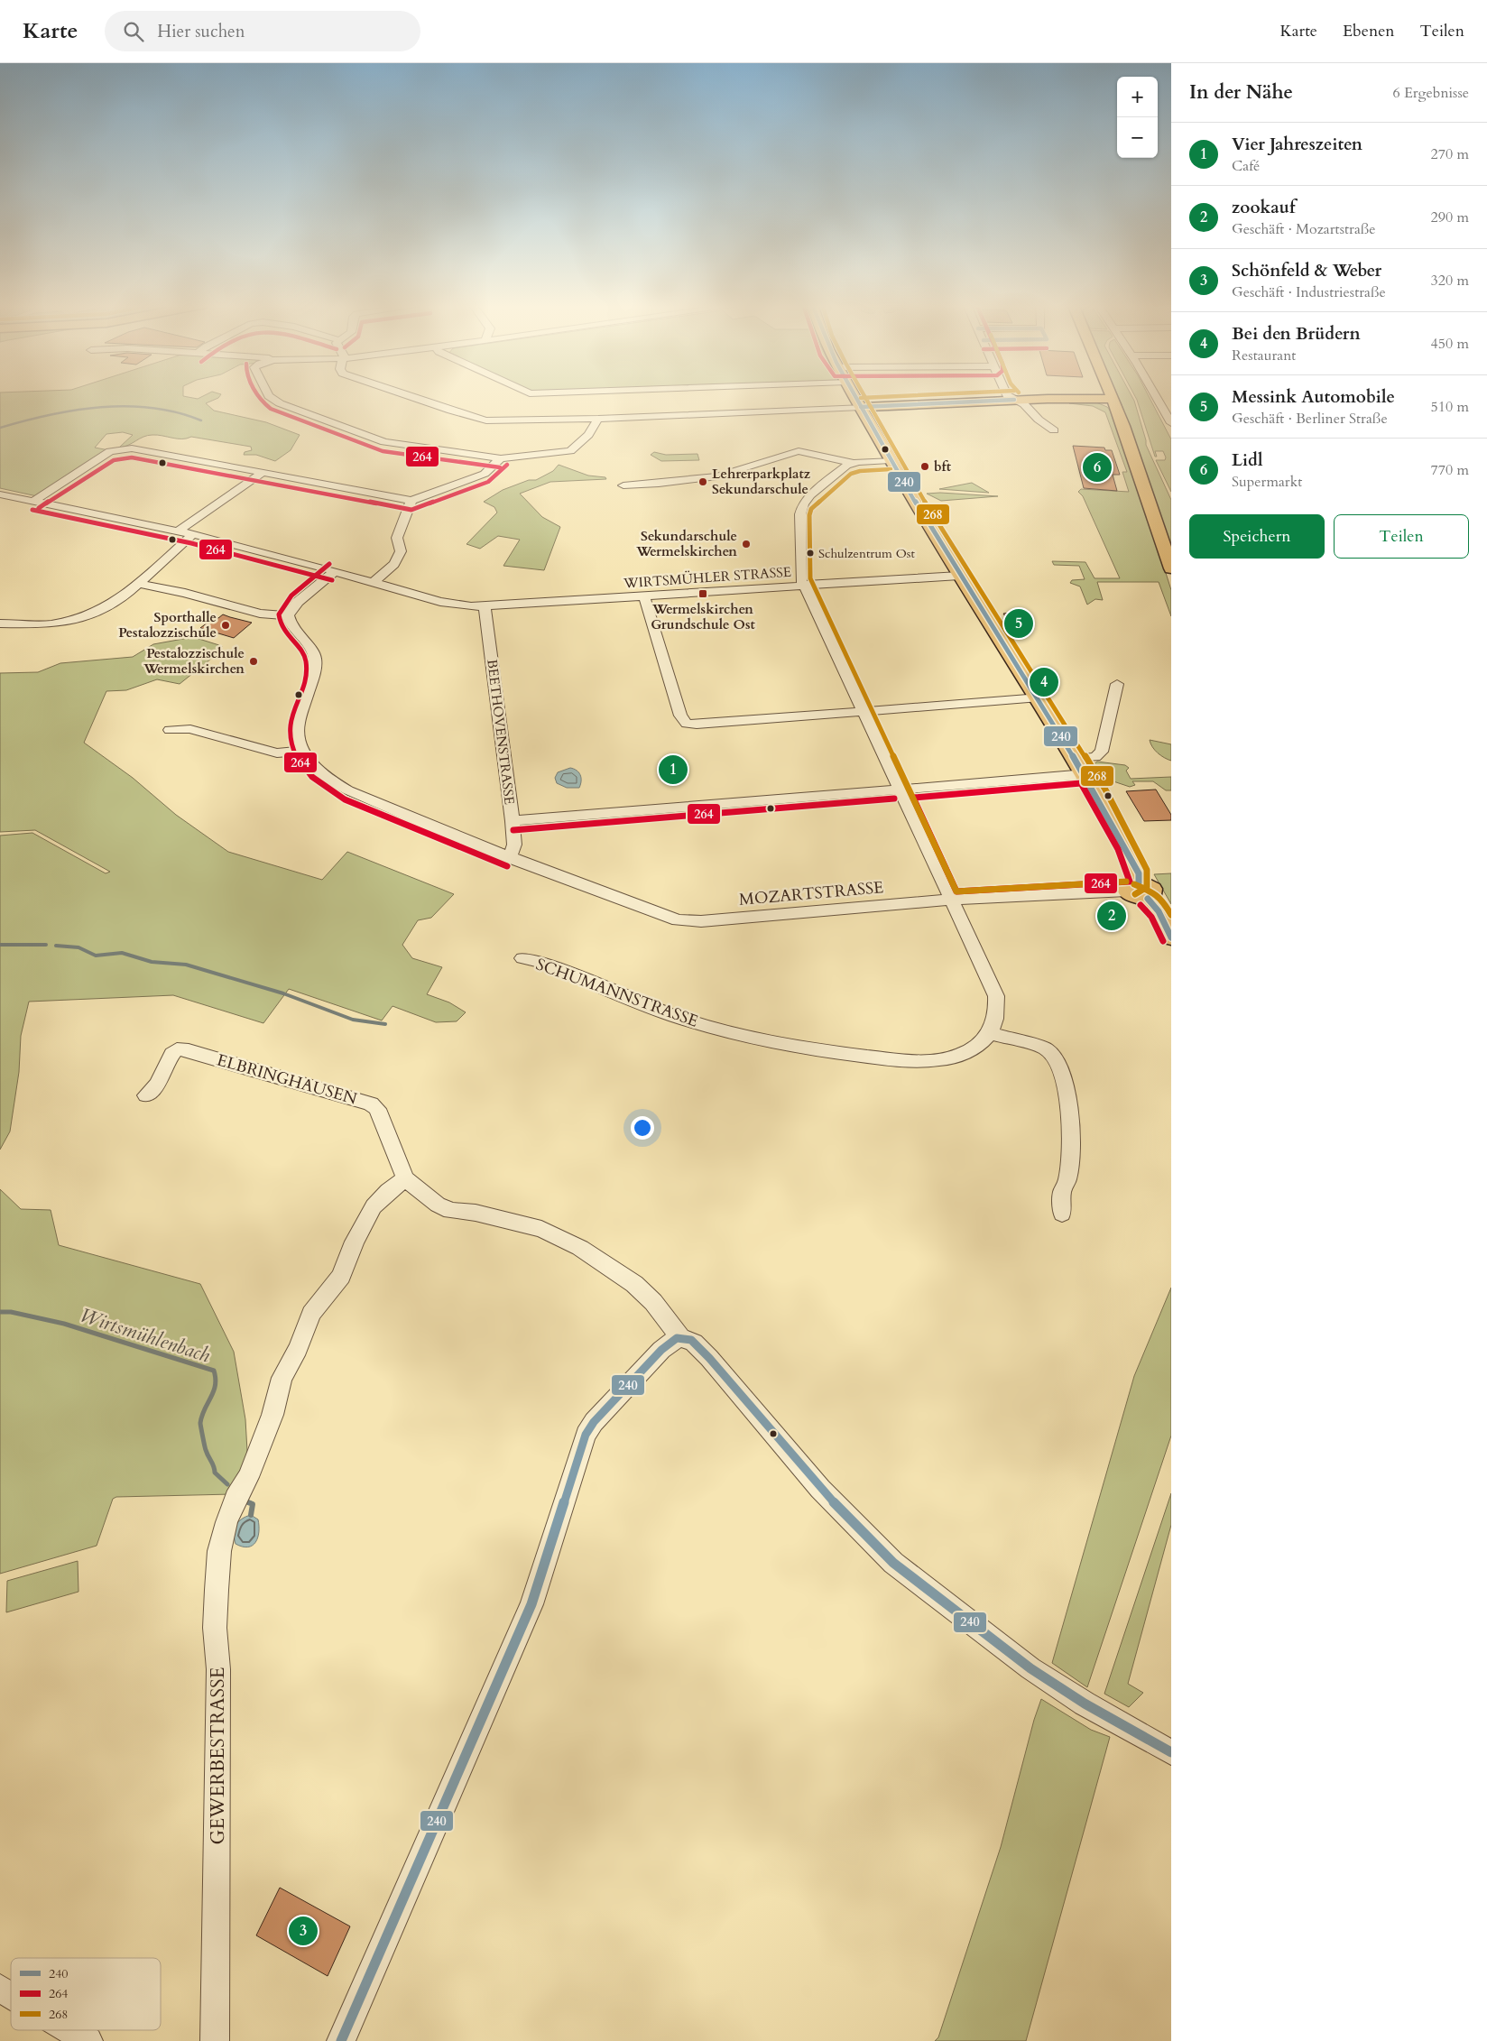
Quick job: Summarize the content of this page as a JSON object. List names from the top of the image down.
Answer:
{
  "streets": {
    "street": [
      "WIRTSMÜHLER STRASSE",
      "BEETHOVENSTRASSE",
      "MOZARTSTRASSE",
      "SCHUMANNSTRASSE",
      "ELBRINGHAUSEN",
      "GEWERBESTRASSE"
    ]
  },
  "crossings": [
    ["WIRTSMÜHLER STRASSE", "BEETHOVENSTRASSE"],
    ["BEETHOVENSTRASSE", "MOZARTSTRASSE"],
    ["ELBRINGHAUSEN", "GEWERBESTRASSE"]
  ],
  "water": ["Wirtsmühlenbach"],
  "places": {
    "other": [
      "bft",
      "Lehrerparkplatz Sekundarschule",
      "Sekundarschule Wermelskirchen",
      "Schulzentrum Ost",
      "Sporthalle Pestalozzischule",
      "Pestalozzischule Wermelskirchen"
    ],
    "transit": ["Wermelskirchen Grundschule Ost"]
  },
  "lines": ["transit line 240", "transit line 264", "transit line 268"],
  "legend": ["240", "264", "268"],
  "page": {
    "header": "Karte",
    "search": "Hier suchen",
    "nav": ["Karte", "Ebenen", "Teilen"],
    "heading": ["In der Nähe", "6 Ergebnisse"],
    "map_buttons": ["+", "−"],
    "list": [
      {
        "mark": "1",
        "name": "Vier Jahreszeiten",
        "note": "Café",
        "value": "270 m"
      },
      {
        "mark": "2",
        "name": "zookauf",
        "note": "Geschäft · Mozartstraße",
        "value": "290 m"
      },
      {
        "mark": "3",
        "name": "Schönfeld & Weber",
        "note": "Geschäft · Industriestraße",
        "value": "320 m"
      },
      {
        "mark": "4",
        "name": "Bei den Brüdern",
        "note": "Restaurant",
        "value": "450 m"
      },
      {
        "mark": "5",
        "name": "Messink Automobile",
        "note": "Geschäft · Berliner Straße",
        "value": "510 m"
      },
      {
        "mark": "6",
        "name": "Lidl",
        "note": "Supermarkt",
        "value": "770 m"
      }
    ],
    "pins": [
      "6",
      "5",
      "4",
      "1",
      "2",
      "3"
    ],
    "buttons": ["Speichern", "Teilen"]
  }
}
